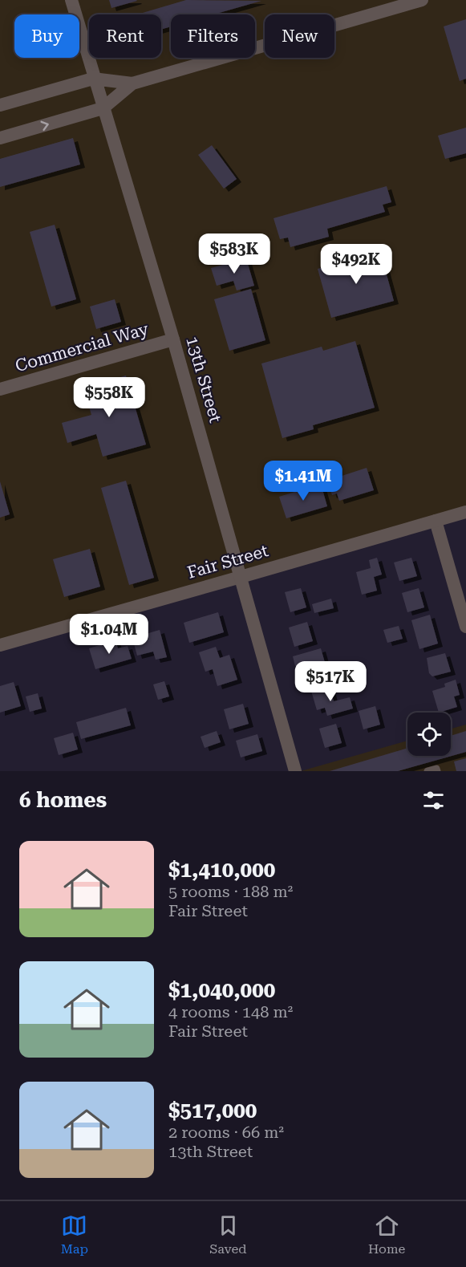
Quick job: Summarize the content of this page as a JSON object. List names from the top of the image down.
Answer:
{
  "streets": {
    "street": ["Commercial Way", "13th Street", "Fair Street"]
  },
  "crossings": [
    ["Commercial Way", "13th Street"],
    ["13th Street", "Fair Street"]
  ],
  "page": {
    "chip": [
      "Buy",
      "Rent",
      "Filters",
      "New"
    ],
    "price": [
      "$583K",
      "$492K",
      "$558K",
      "$1.41M",
      "$1.04M",
      "$517K"
    ],
    "heading": "6 homes",
    "list": [
      {
        "name": "$1,410,000",
        "note": "5 rooms · 188 m² · Fair Street"
      },
      {
        "name": "$1,040,000",
        "note": "4 rooms · 148 m² · Fair Street"
      },
      {
        "name": "$517,000",
        "note": "2 rooms · 66 m² · 13th Street"
      }
    ],
    "tabs": ["Map", "Saved", "Home"]
  }
}
